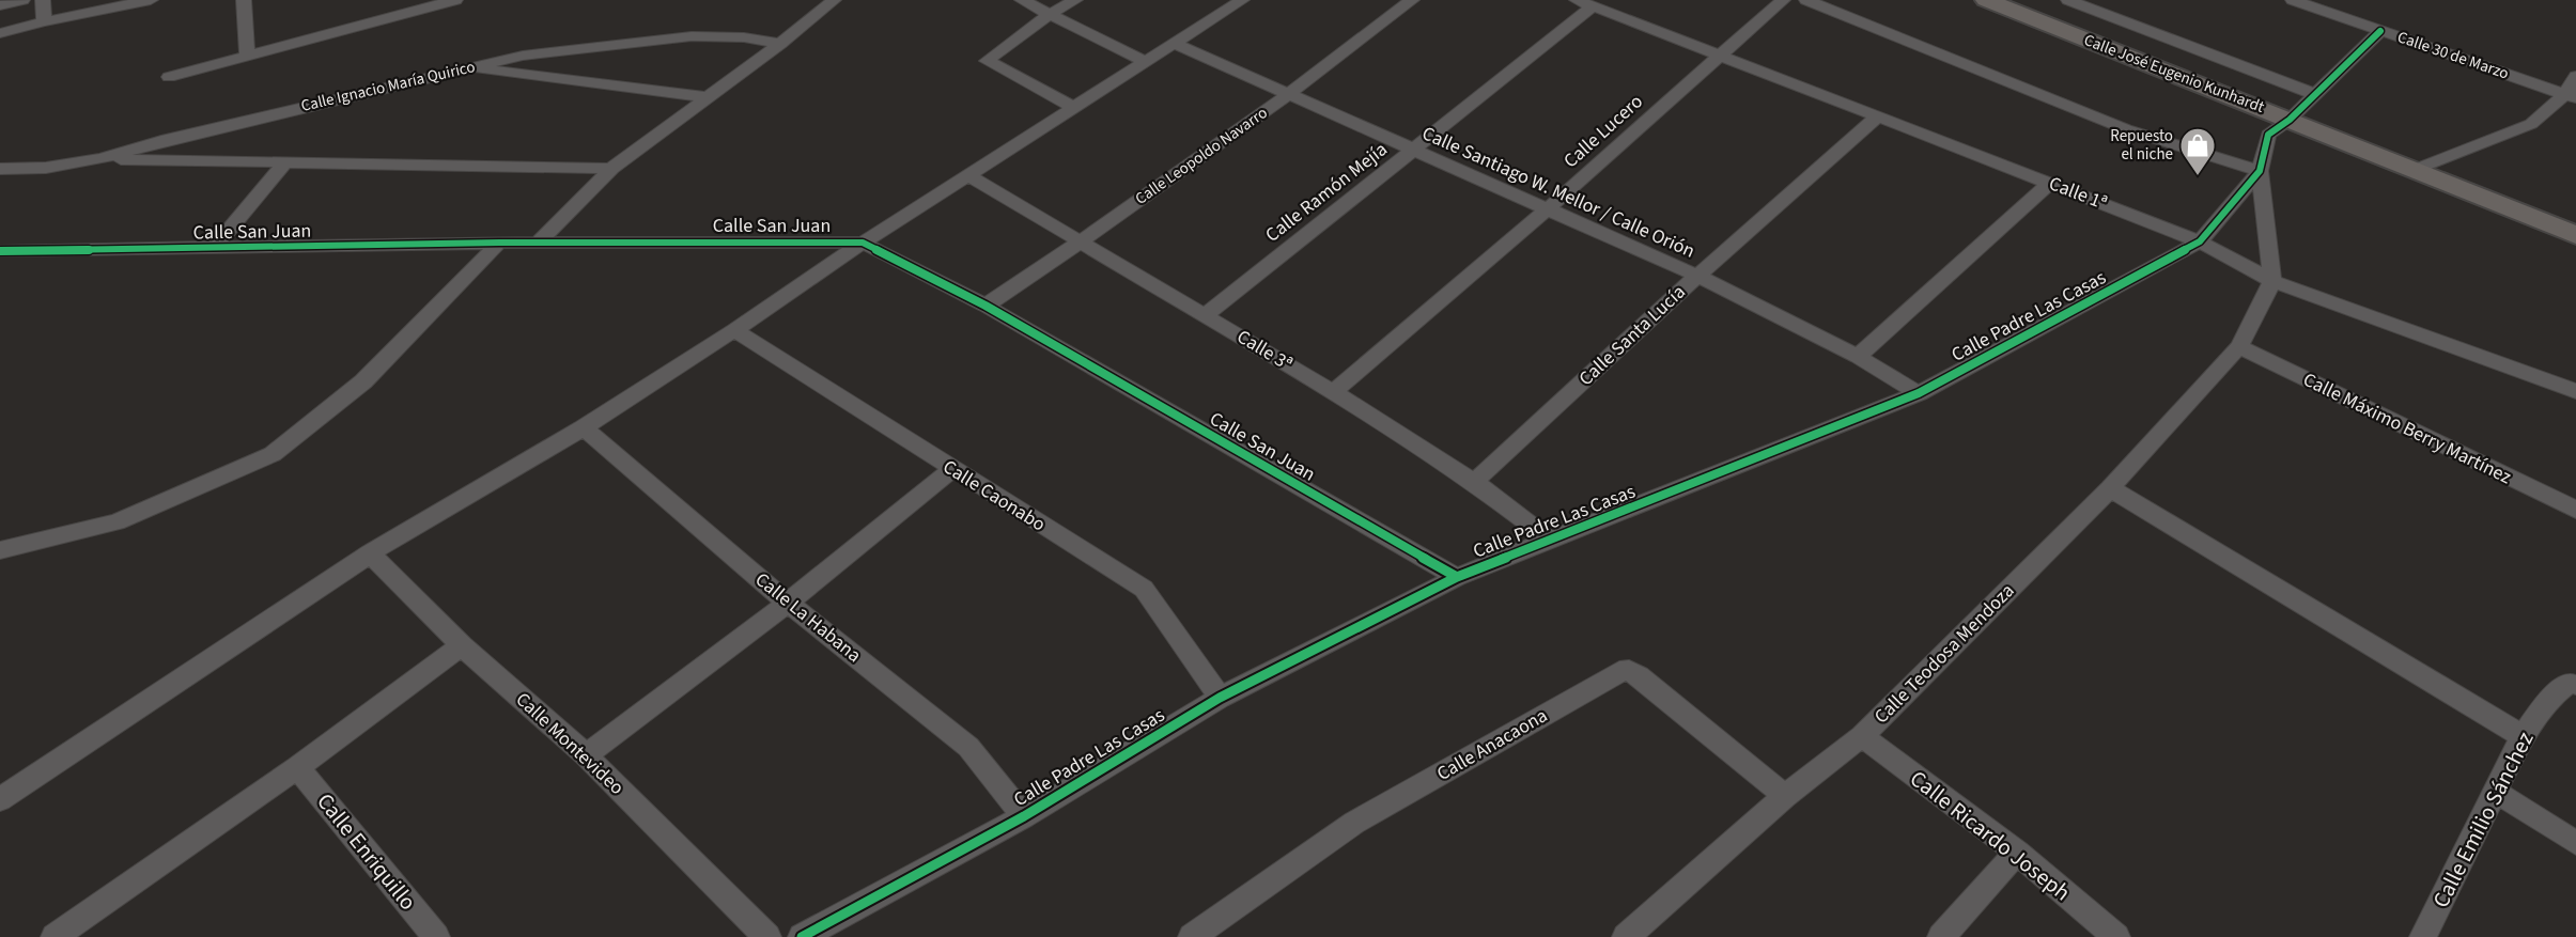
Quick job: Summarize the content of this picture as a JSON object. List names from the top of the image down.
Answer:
{
  "streets": {
    "street": [
      "Calle 30 de Marzo",
      "Calle José Eugenio Kunhardt",
      "Calle Ignacio María Quirico",
      "Calle Lucero",
      "Calle Leopoldo Navarro",
      "Calle Ramón Mejía",
      "Calle Santiago W. Mellor / Calle Orión",
      "Calle 1ª",
      "Calle San Juan",
      "Calle Padre Las Casas",
      "Calle Santa Lucía",
      "Calle 3ª",
      "Calle Máximo Berry Martínez",
      "Calle Caonabo",
      "Calle La Habana",
      "Calle Teodosa Mendoza",
      "Calle Montevideo",
      "Calle Anacaona",
      "Calle Emilio Sánchez",
      "Calle Ricardo Joseph",
      "Calle Enriquillo"
    ]
  },
  "crossings": [
    ["Calle Lucero", "Calle Santiago W. Mellor / Calle Orión"],
    ["Calle Lucero", "Calle 1ª"],
    ["Calle Lucero", "Calle 3ª"],
    ["Calle Leopoldo Navarro", "Calle Santiago W. Mellor / Calle Orión"],
    ["Calle Leopoldo Navarro", "Calle San Juan"],
    ["Calle Leopoldo Navarro", "Calle 3ª"],
    ["Calle Ramón Mejía", "Calle Santiago W. Mellor / Calle Orión"],
    ["Calle Ramón Mejía", "Calle 1ª"],
    ["Calle Ramón Mejía", "Calle 3ª"],
    ["Calle Santiago W. Mellor / Calle Orión", "Calle Padre Las Casas"],
    ["Calle Santiago W. Mellor / Calle Orión", "Calle Santa Lucía"],
    ["Calle 1ª", "Calle Padre Las Casas"],
    ["Calle 1ª", "Calle Santa Lucía"],
    ["Calle 1ª", "Calle Teodosa Mendoza"],
    ["Calle San Juan", "Calle Padre Las Casas"],
    ["Calle Padre Las Casas", "Calle 3ª"],
    ["Calle Padre Las Casas", "Calle Caonabo"],
    ["Calle Padre Las Casas", "Calle La Habana"],
    ["Calle Santa Lucía", "Calle 3ª"],
    ["Calle Máximo Berry Martínez", "Calle Teodosa Mendoza"],
    ["Calle Teodosa Mendoza", "Calle Anacaona"],
    ["Calle Teodosa Mendoza", "Calle Ricardo Joseph"]
  ],
  "places": {
    "shop": ["Repuesto el niche"]
  }
}
